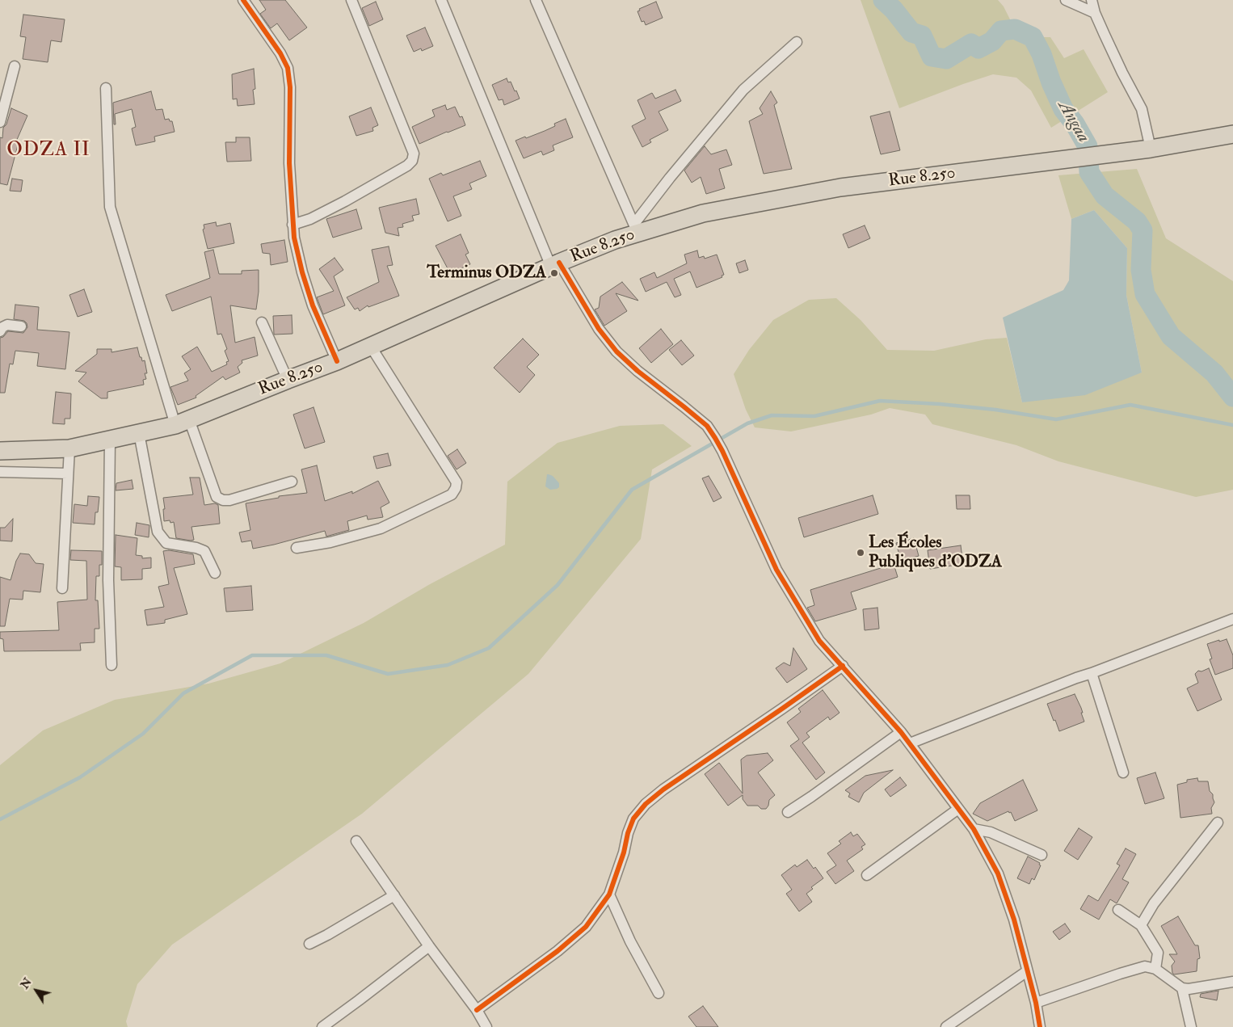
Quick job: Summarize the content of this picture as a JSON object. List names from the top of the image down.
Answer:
{
  "streets": {
    "highway": ["Rue 8.250"]
  },
  "districts": ["ODZA II"],
  "water": ["Angaa"],
  "places": ["Terminus ODZA", "Les Écoles Publiques d'ODZA"],
  "north": "top left"
}
